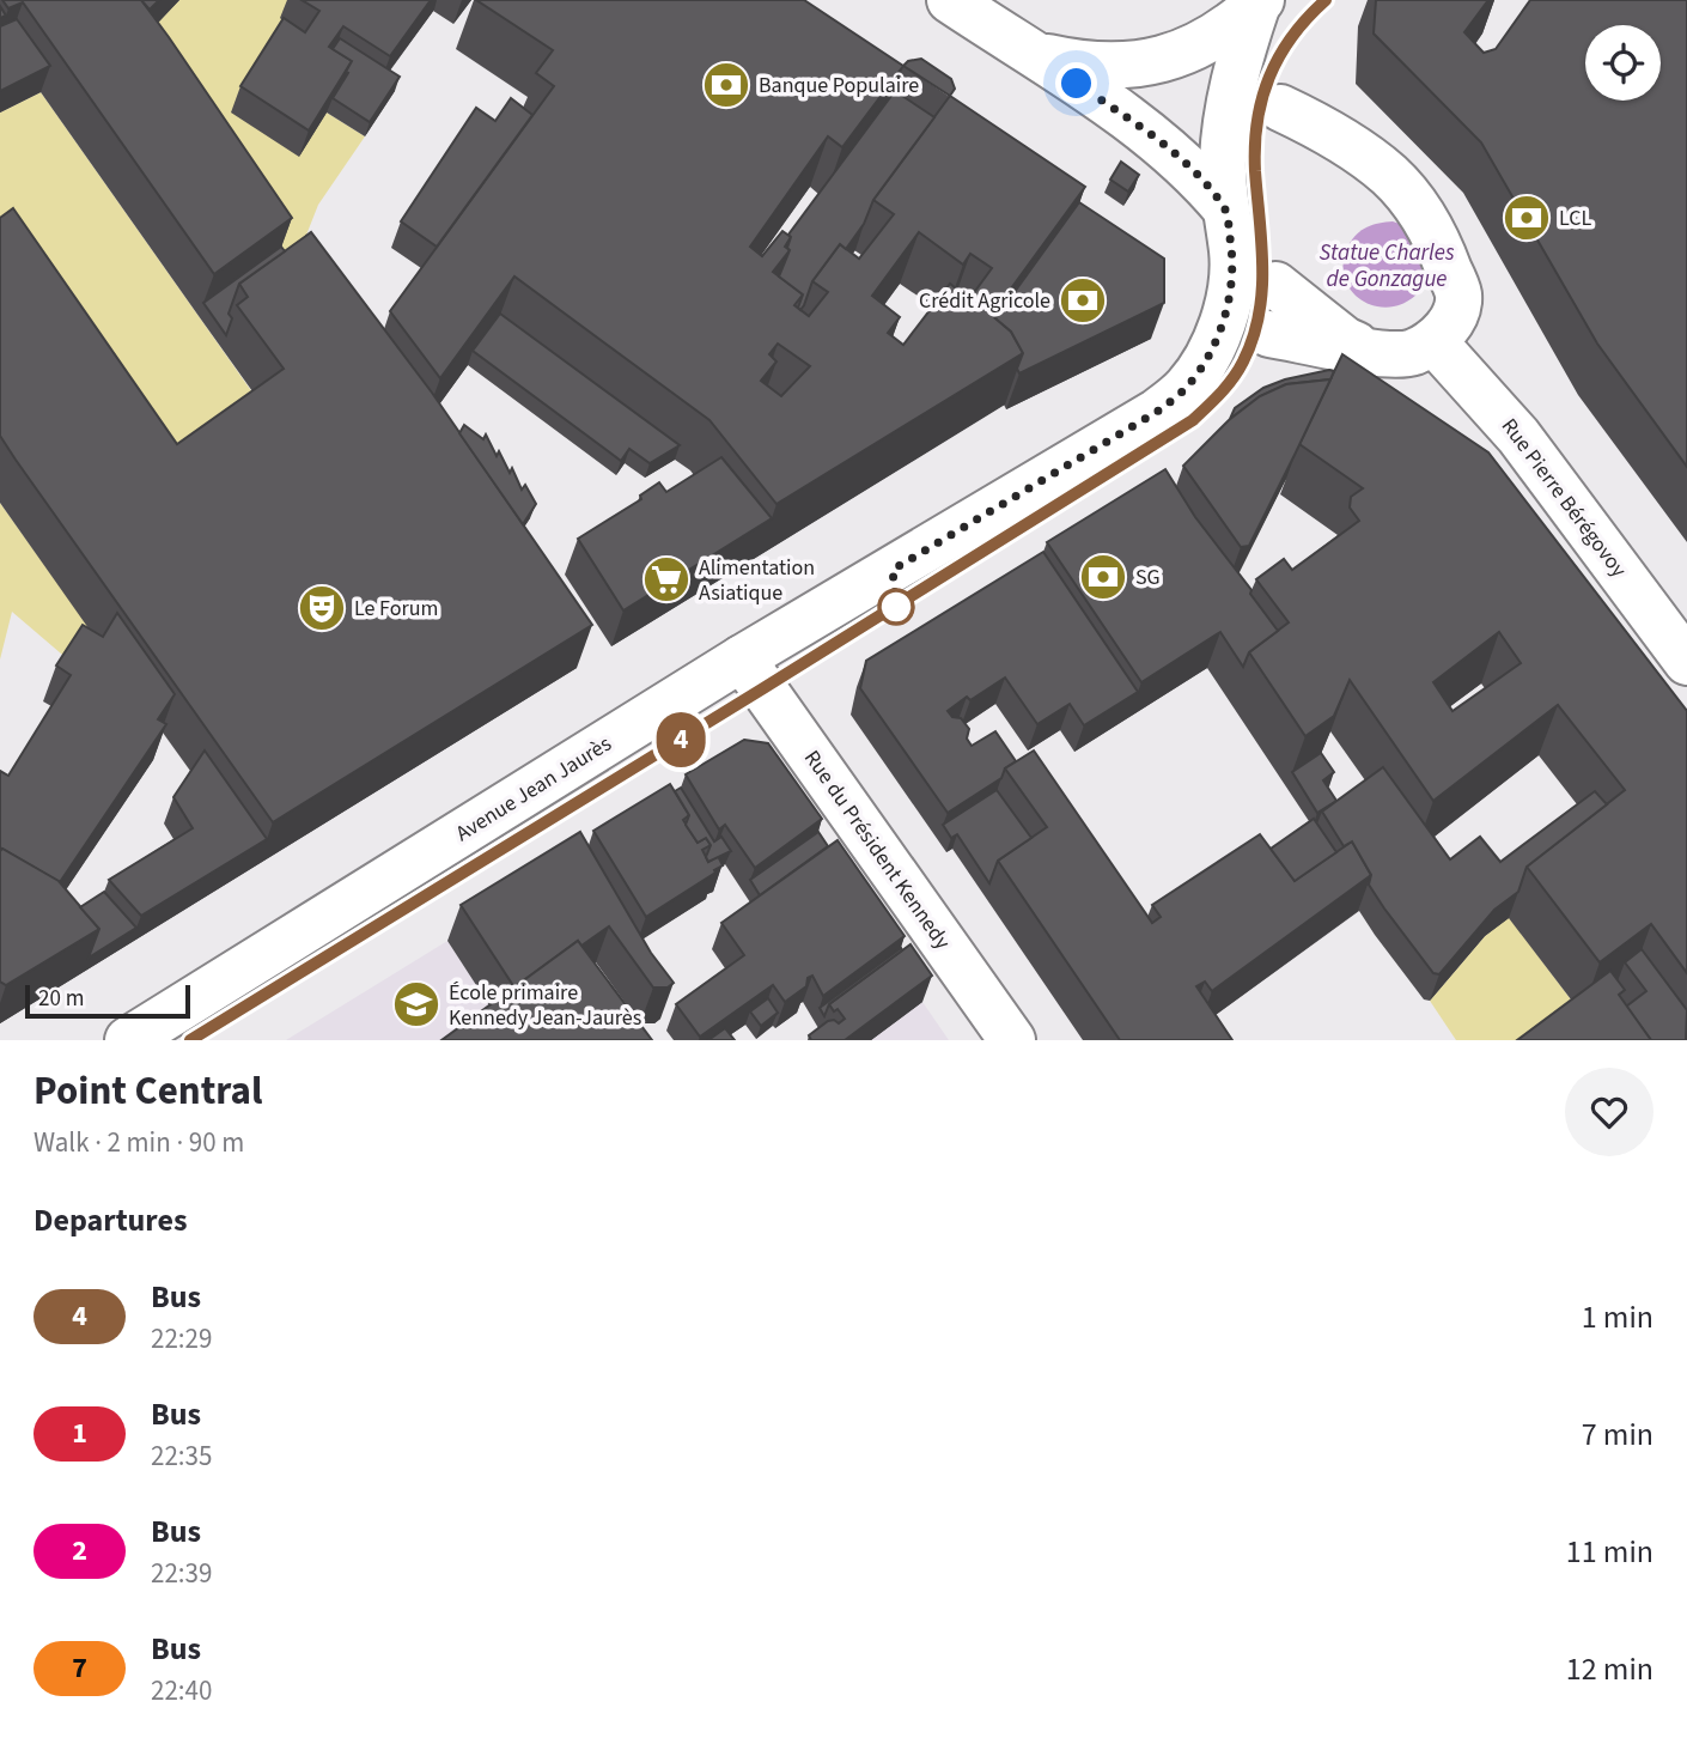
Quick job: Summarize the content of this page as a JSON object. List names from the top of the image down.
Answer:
{
  "streets": {
    "street": ["Rue Pierre Bérégovoy", "Avenue Jean Jaurès", "Rue du Président Kennedy"]
  },
  "crossings": [
    ["Avenue Jean Jaurès", "Rue du Président Kennedy"]
  ],
  "water": ["Statue Charles de Gonzague"],
  "places": {
    "bank": [
      "Banque Populaire",
      "LCL",
      "Crédit Agricole",
      "SG"
    ],
    "supermarket": ["Alimentation Asiatique"],
    "theatre": ["Le Forum"],
    "school or university": ["École primaire Kennedy Jean-Jaurès"]
  },
  "lines": ["bus line 4"],
  "scale_bar": "20 m",
  "page": {
    "on_map": "4",
    "scale": "20 m",
    "heading": [
      ["Point Central", "Walk · 2 min · 90 m"],
      "Departures"
    ],
    "list": [
      {
        "mark": "4",
        "name": "Bus",
        "note": "22:29",
        "value": "1 min"
      },
      {
        "mark": "1",
        "name": "Bus",
        "note": "22:35",
        "value": "7 min"
      },
      {
        "mark": "2",
        "name": "Bus",
        "note": "22:39",
        "value": "11 min"
      },
      {
        "mark": "7",
        "name": "Bus",
        "note": "22:40",
        "value": "12 min"
      }
    ]
  }
}
